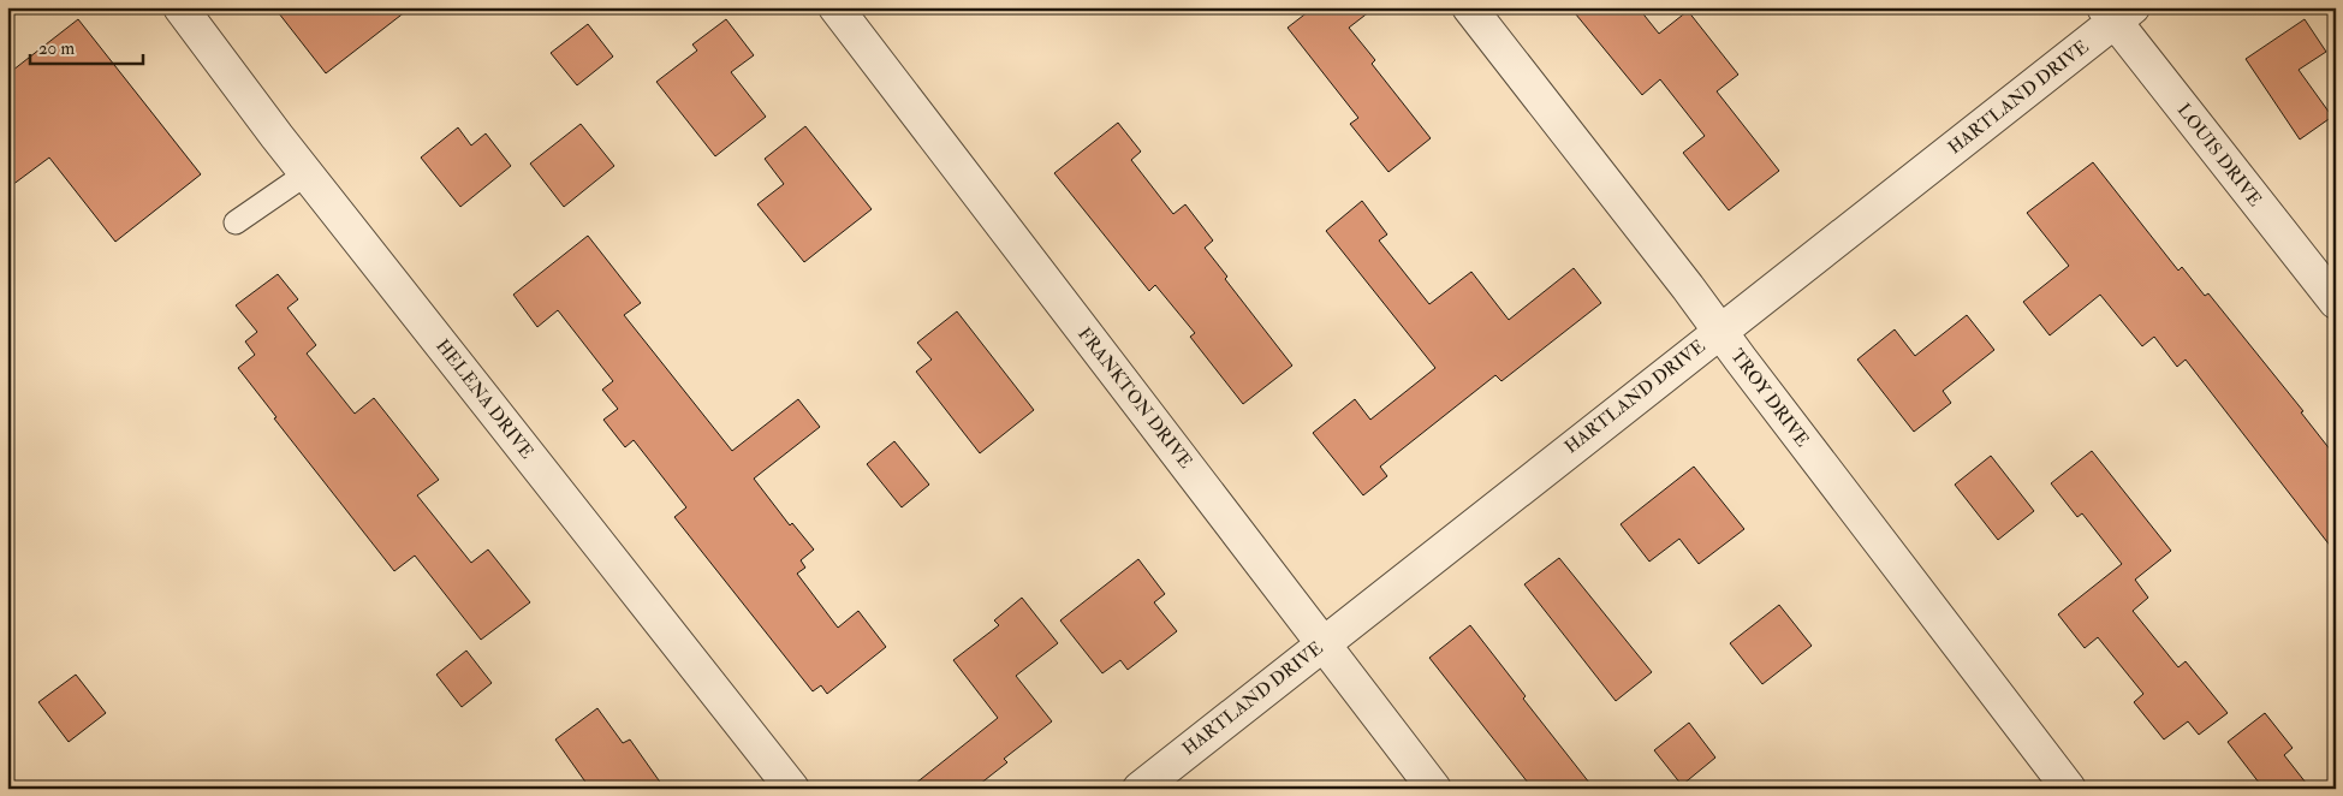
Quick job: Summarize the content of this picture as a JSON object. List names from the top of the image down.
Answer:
{
  "streets": {
    "street": [
      "HARTLAND DRIVE",
      "LOUIS DRIVE",
      "FRANKTON DRIVE",
      "TROY DRIVE",
      "HELENA DRIVE"
    ]
  },
  "crossings": [
    ["HARTLAND DRIVE", "LOUIS DRIVE"],
    ["HARTLAND DRIVE", "FRANKTON DRIVE"],
    ["HARTLAND DRIVE", "TROY DRIVE"]
  ],
  "scale_bar": "20 m"
}
